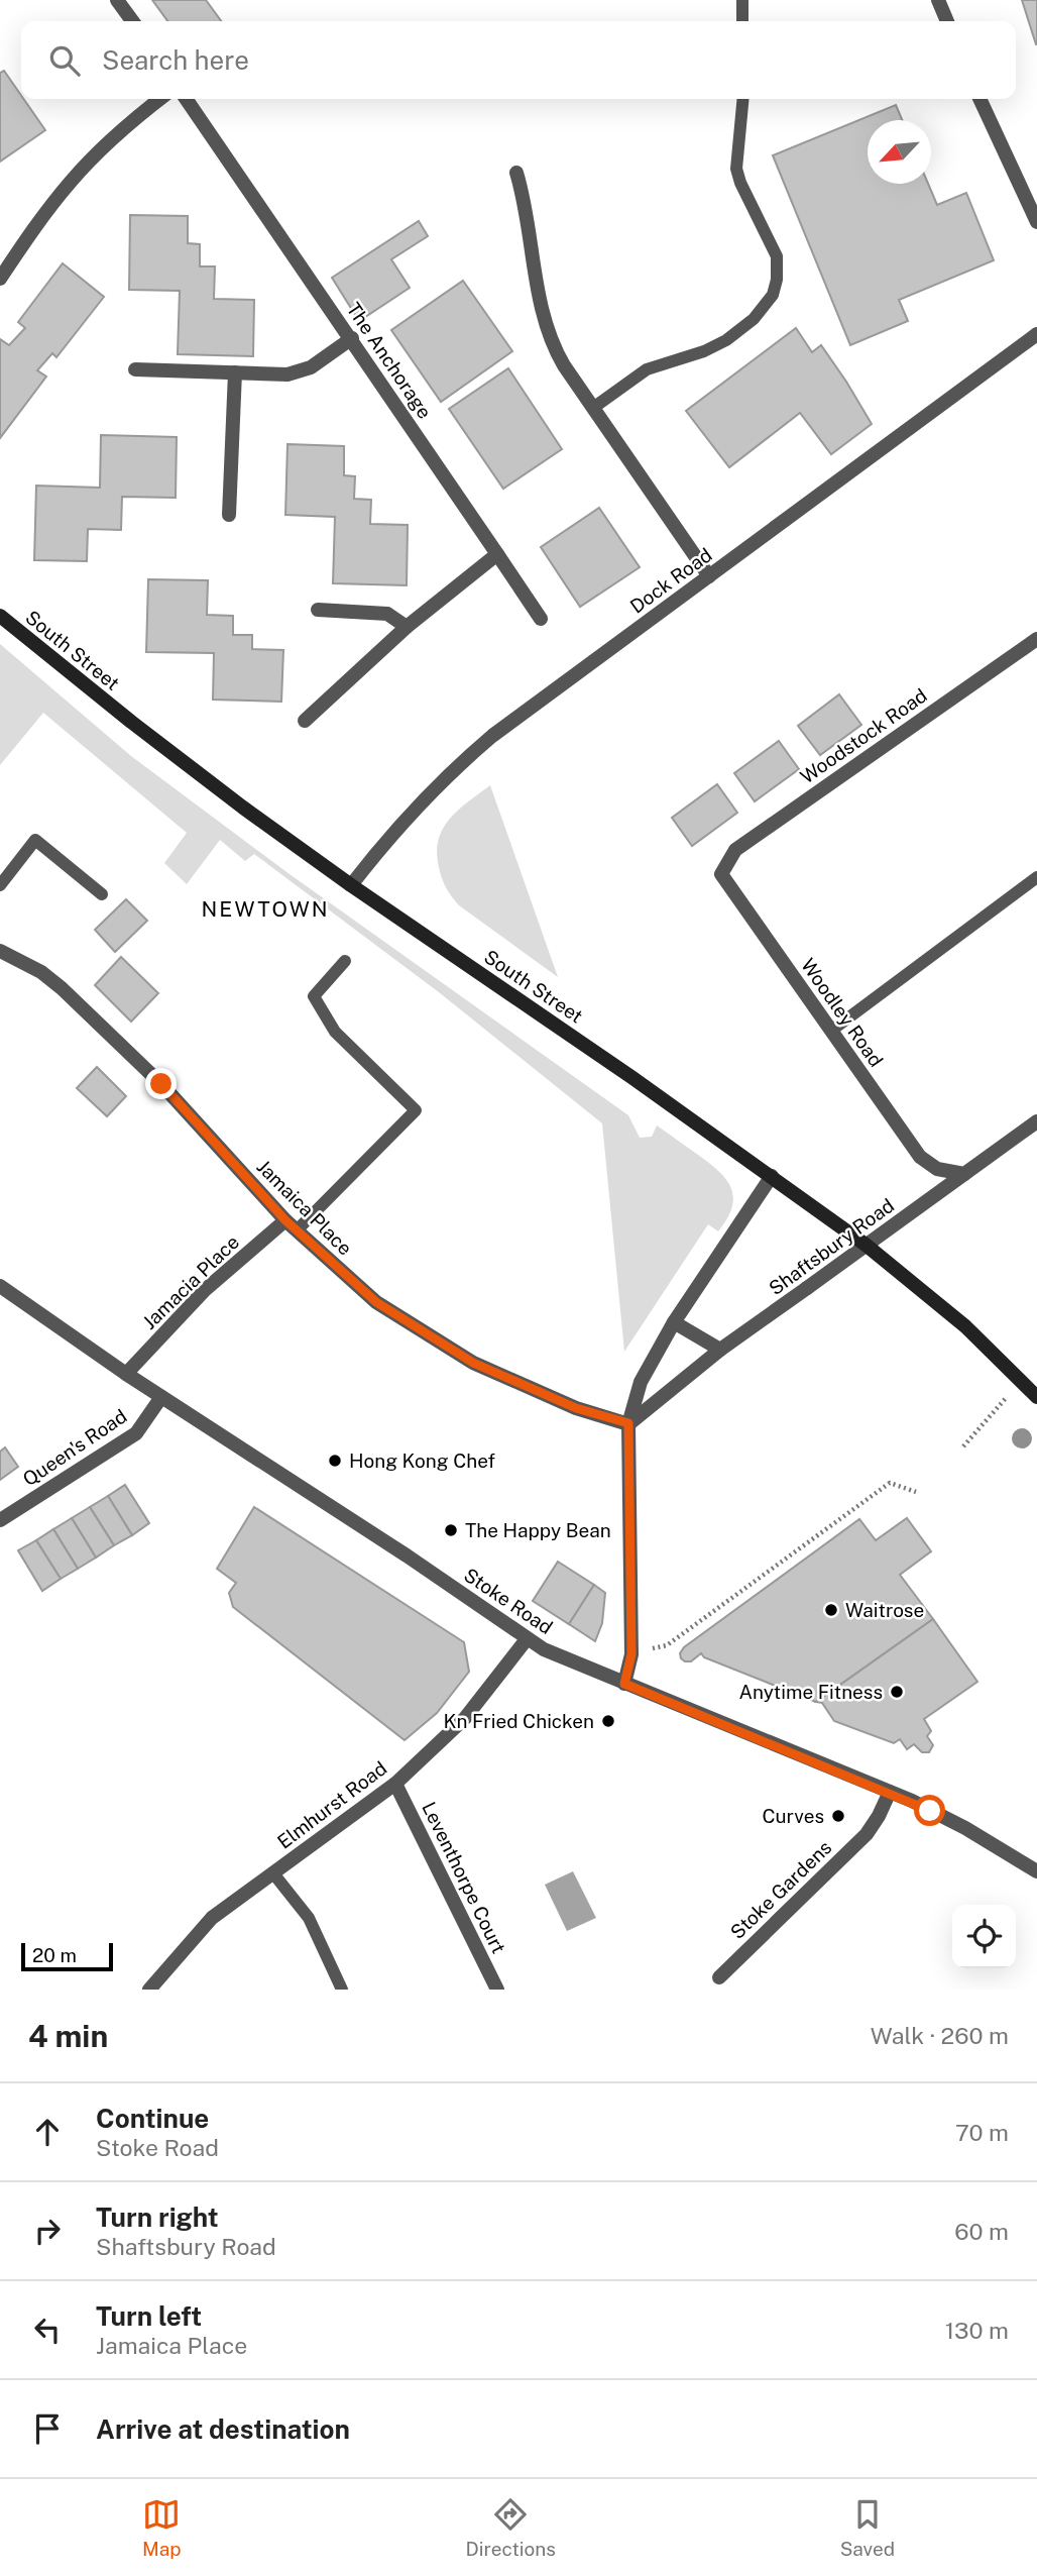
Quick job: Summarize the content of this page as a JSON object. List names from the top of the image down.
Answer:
{
  "streets": {
    "main road": ["South Street"],
    "street": [
      "The Anchorage",
      "Dock Road",
      "Woodstock Road",
      "Woodley Road",
      "Jamaica Place",
      "Shaftsbury Road",
      "Jamacia Place",
      "Queen's Road",
      "Stoke Road",
      "Elmhurst Road",
      "Leventhorpe Court",
      "Stoke Gardens"
    ]
  },
  "crossings": [
    ["Dock Road", "South Street"],
    ["South Street", "Shaftsbury Road"],
    ["Woodstock Road", "Woodley Road"],
    ["Woodley Road", "Shaftsbury Road"],
    ["Jamaica Place", "Shaftsbury Road"],
    ["Jamaica Place", "Jamacia Place"],
    ["Jamacia Place", "Stoke Road"],
    ["Queen's Road", "Stoke Road"],
    ["Stoke Road", "Elmhurst Road"],
    ["Stoke Road", "Stoke Gardens"],
    ["Elmhurst Road", "Leventhorpe Court"]
  ],
  "districts": ["NEWTOWN"],
  "places": [
    "Hong Kong Chef",
    "The Happy Bean",
    "Waitrose",
    "Anytime Fitness",
    "Kn Fried Chicken",
    "Curves"
  ],
  "scale_bar": "20 m",
  "north": "bottom left",
  "page": {
    "search": "Search here",
    "scale": "20 m",
    "heading": ["4 min", "Walk · 260 m"],
    "list": [
      ["Continue", "Stoke Road", "70 m"],
      ["Turn right", "Shaftsbury Road", "60 m"],
      ["Turn left", "Jamaica Place", "130 m"],
      "Arrive at destination"
    ],
    "nav": ["Map", "Directions", "Saved"]
  }
}
